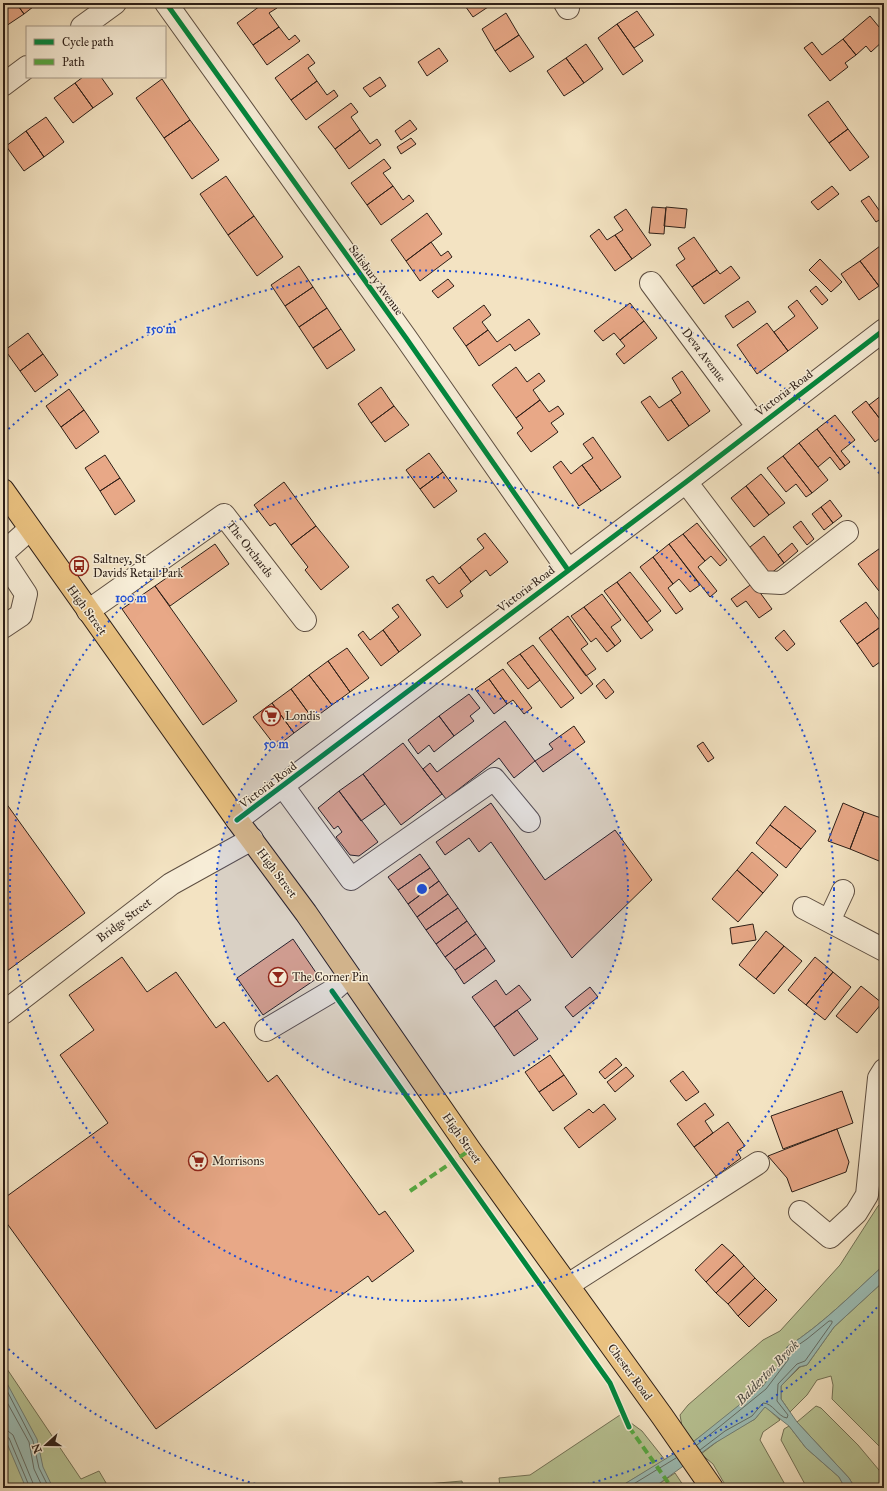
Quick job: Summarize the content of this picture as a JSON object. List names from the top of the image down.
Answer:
{
  "streets": {
    "main road": ["High Street", "Chester Road"],
    "street": [
      "Salisbury Avenue",
      "Deva Avenue",
      "Victoria Road",
      "The Orchards",
      "Bridge Street"
    ]
  },
  "crossings": [
    ["Salisbury Avenue", "Victoria Road"],
    ["Deva Avenue", "Victoria Road"],
    ["Victoria Road", "High Street"],
    ["The Orchards", "High Street"],
    ["High Street", "Bridge Street"],
    ["High Street", "Chester Road"]
  ],
  "water": ["Balderton Brook"],
  "places": {
    "bus stop": ["Saltney, St Davids Retail Park"],
    "supermarket": ["Londis", "Morrisons"],
    "bar": ["The Corner Pin"]
  },
  "legend": ["Cycle path", "Path"],
  "north": "left",
  "rings": ["150 m", "100 m", "50 m"]
}
